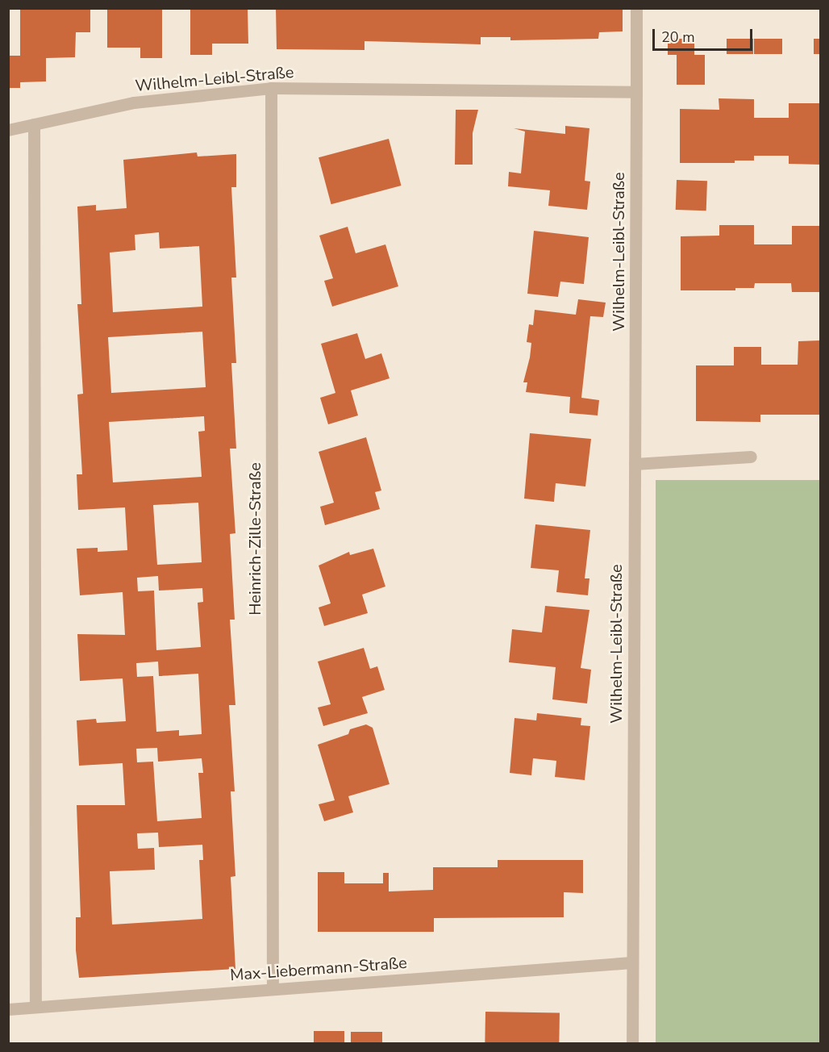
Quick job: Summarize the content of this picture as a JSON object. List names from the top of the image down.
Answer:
{
  "streets": {
    "street": ["Wilhelm-Leibl-Straße", "Heinrich-Zille-Straße", "Max-Liebermann-Straße"]
  },
  "crossings": [
    ["Wilhelm-Leibl-Straße", "Heinrich-Zille-Straße"],
    ["Wilhelm-Leibl-Straße", "Max-Liebermann-Straße"],
    ["Heinrich-Zille-Straße", "Max-Liebermann-Straße"]
  ],
  "scale_bar": "20 m"
}
